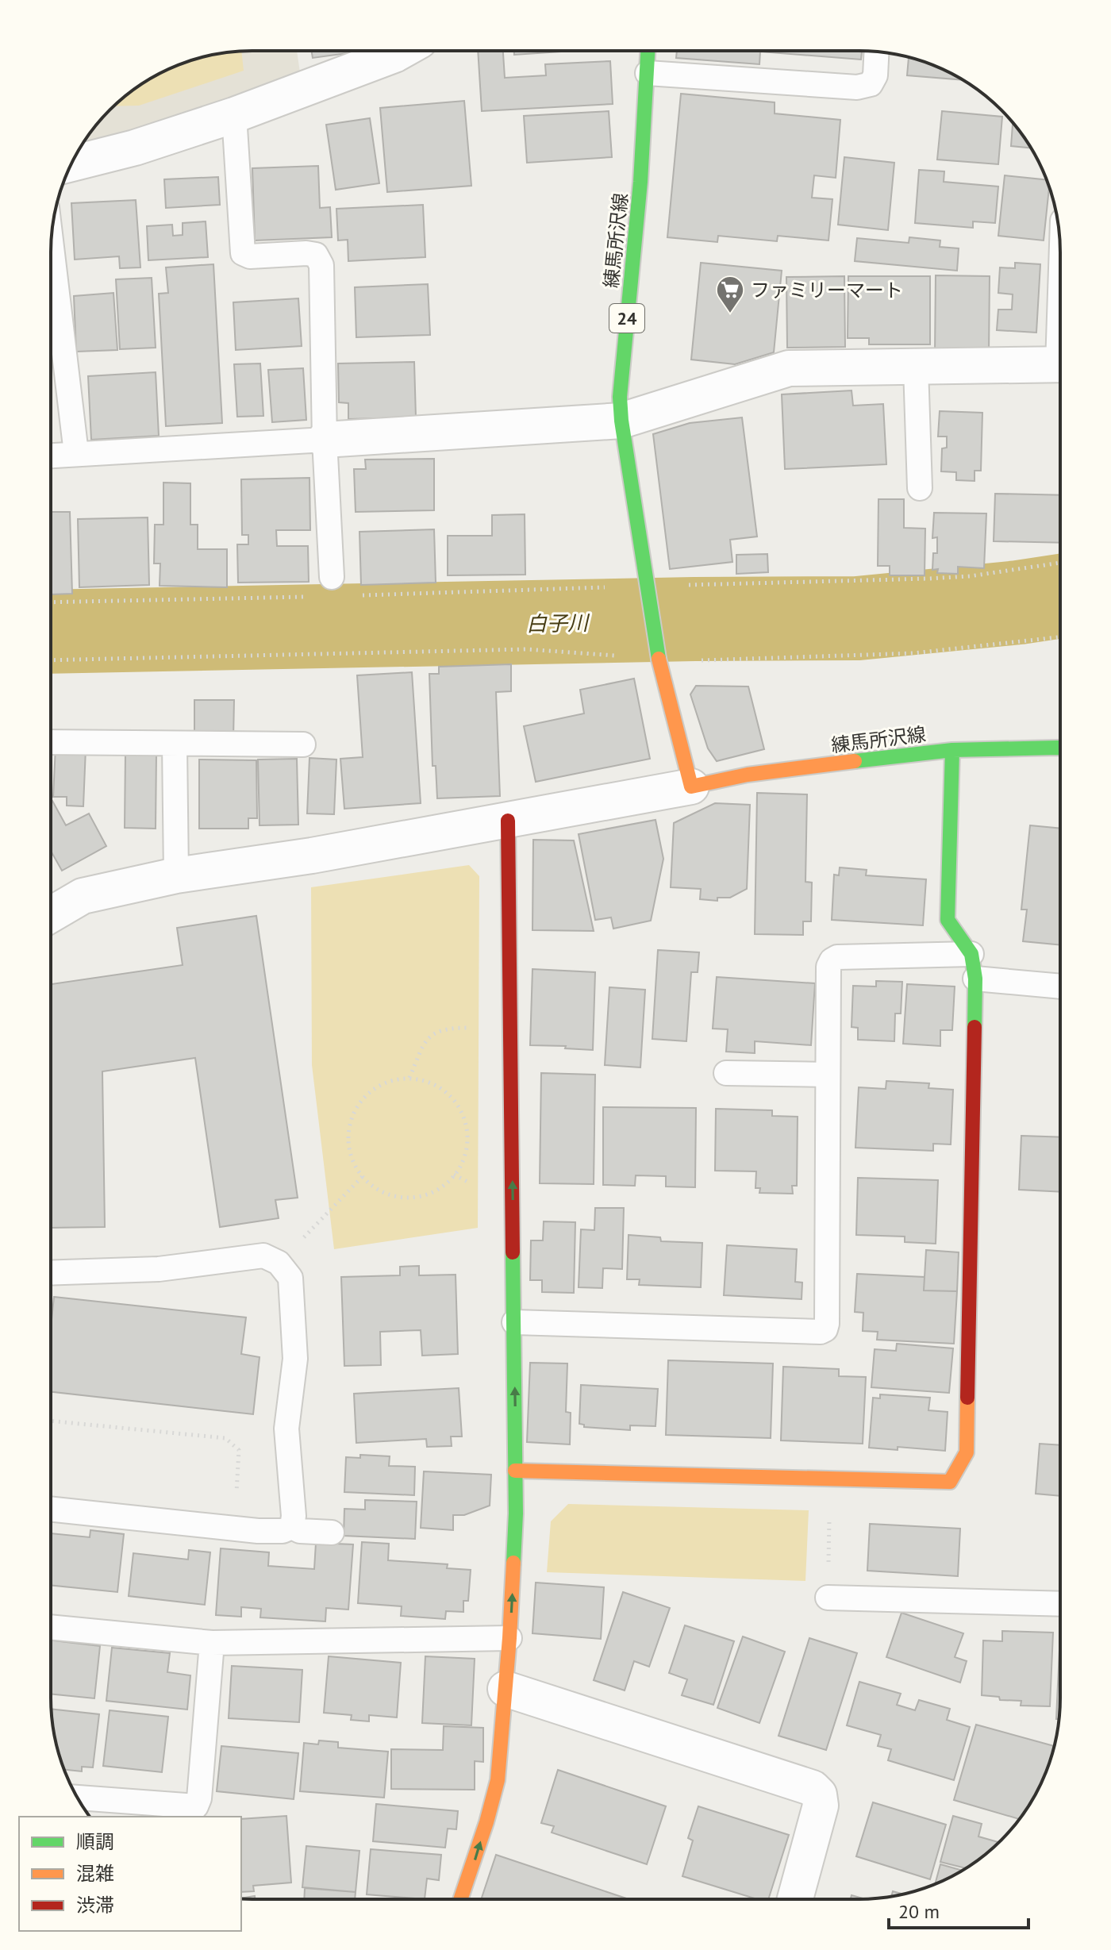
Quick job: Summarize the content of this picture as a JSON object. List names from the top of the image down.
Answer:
{
  "streets": {
    "street": ["練馬所沢線", "24"]
  },
  "crossings": [
    ["練馬所沢線", "24"]
  ],
  "water": ["白子川"],
  "places": {
    "supermarket": ["ファミリーマート"]
  },
  "legend": ["順調", "混雑", "渋滞"],
  "scale_bar": "20 m"
}
